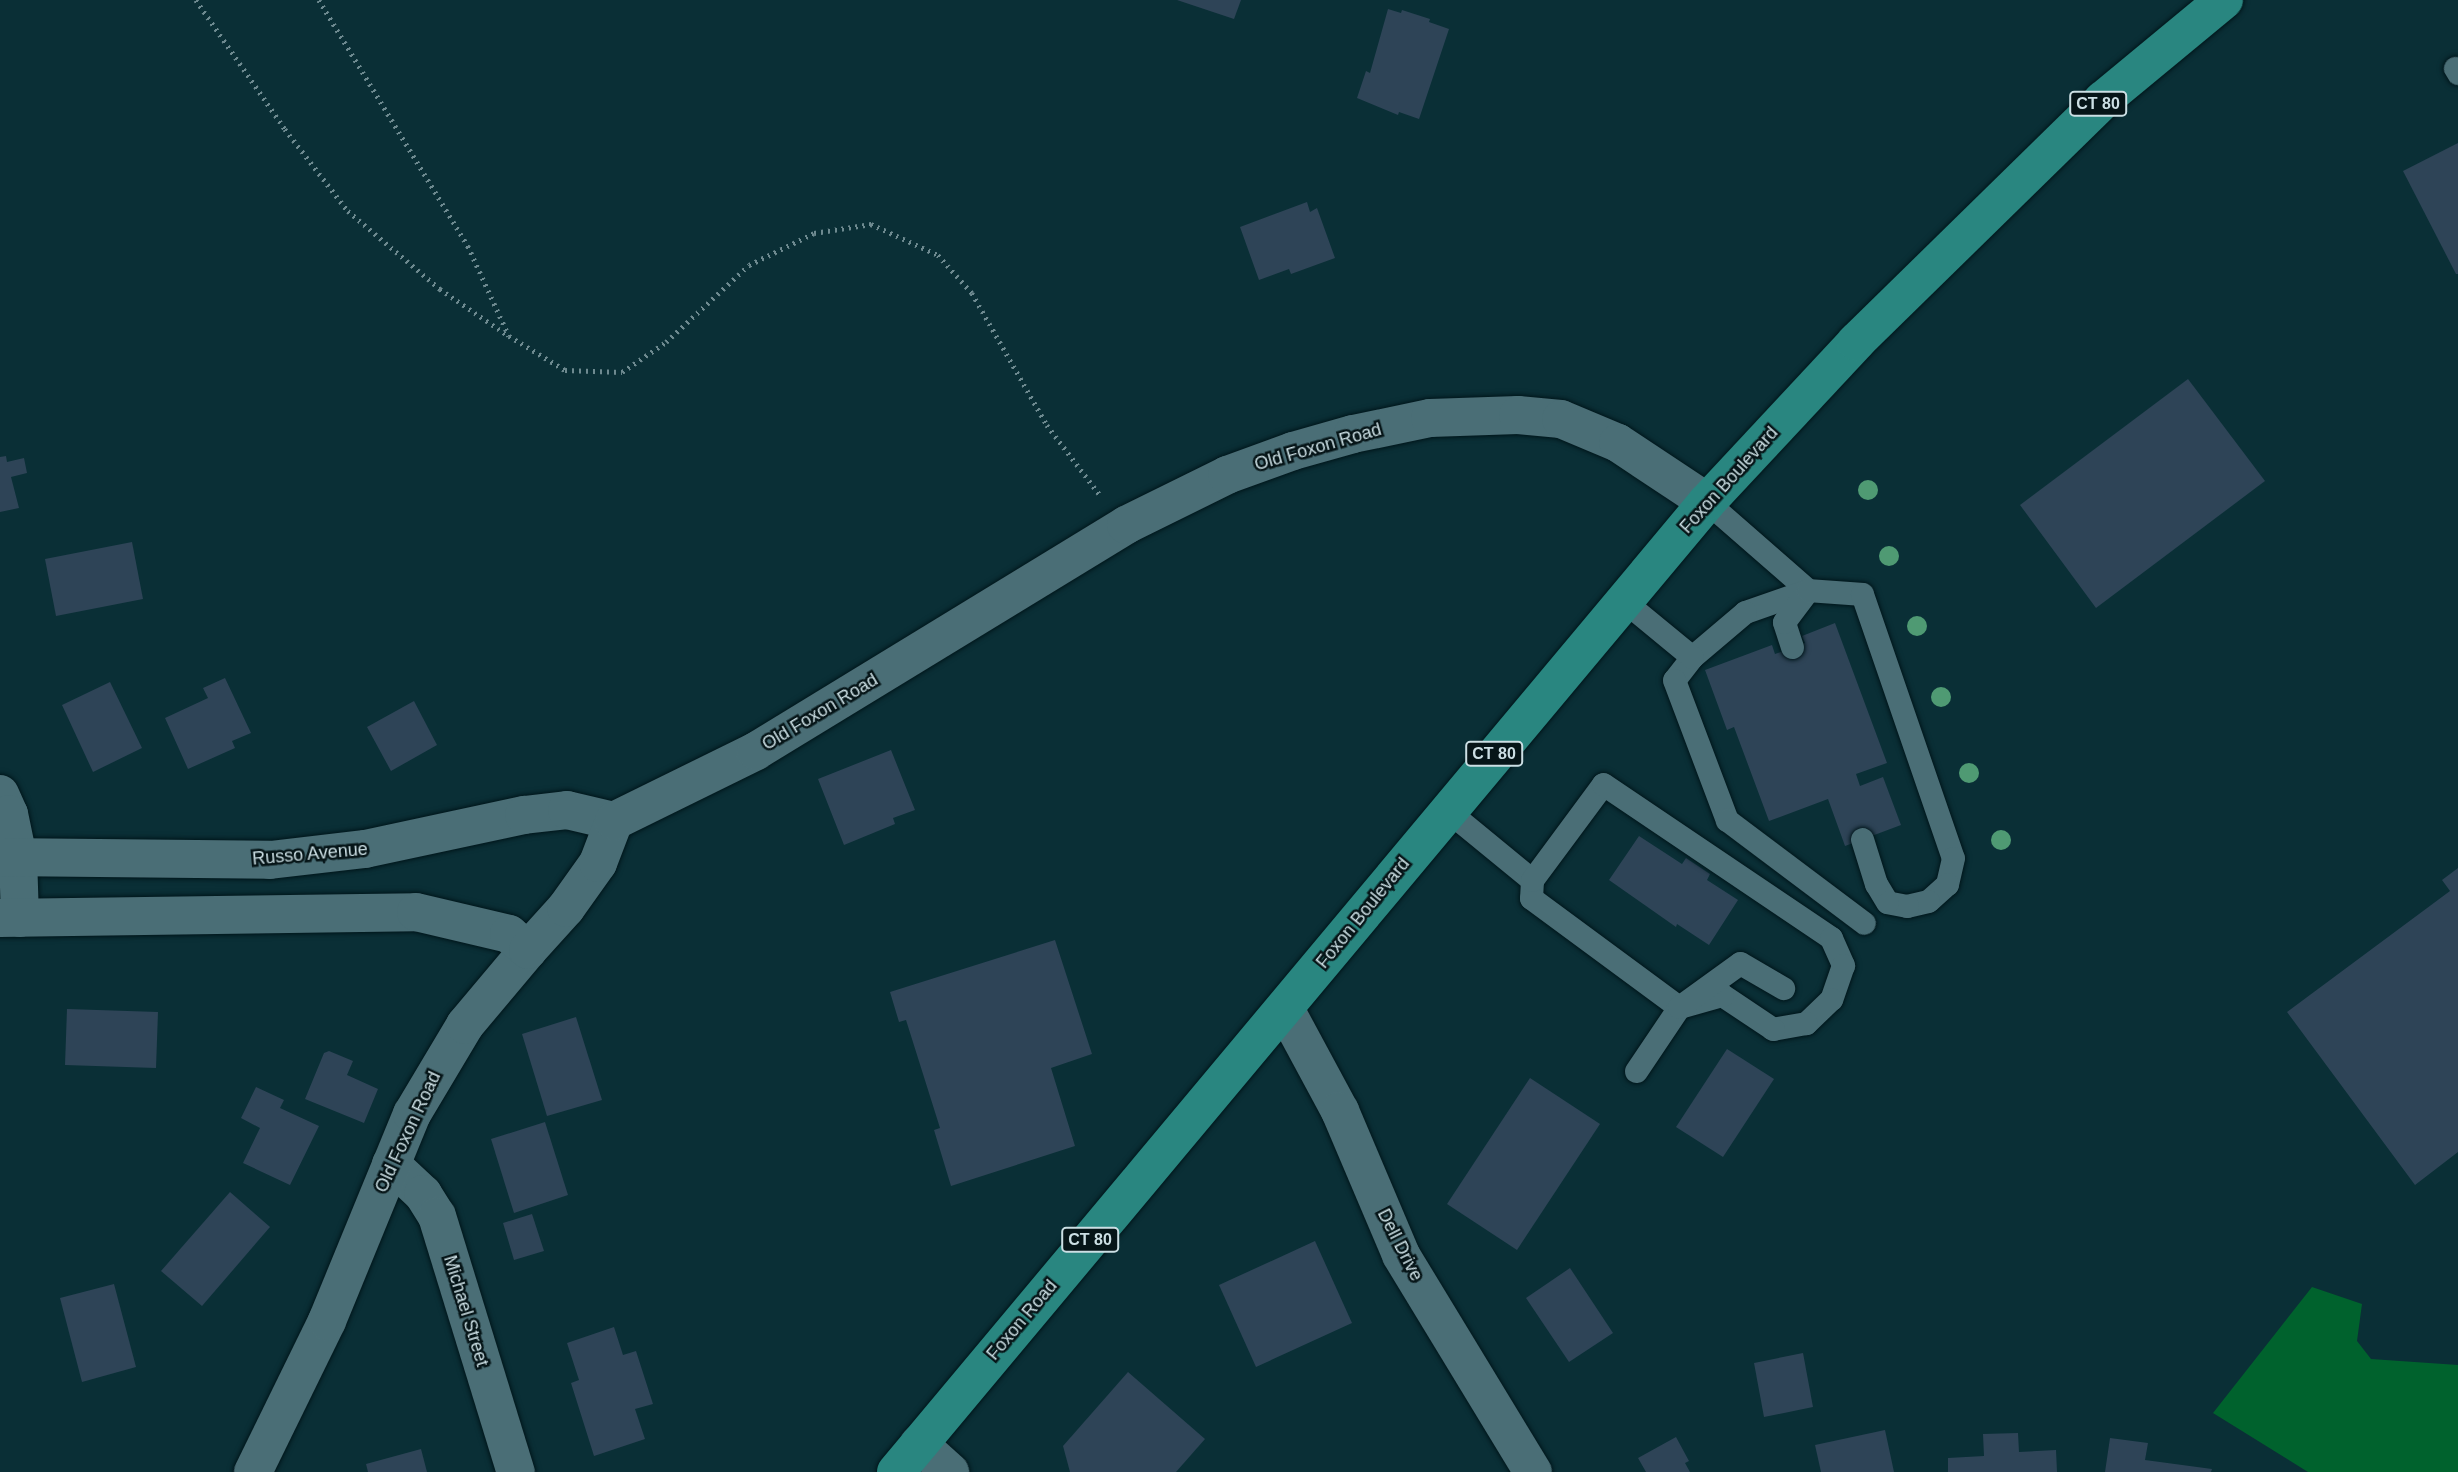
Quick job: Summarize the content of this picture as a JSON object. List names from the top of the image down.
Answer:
{
  "streets": {
    "main road": ["CT 80", "Foxon Boulevard", "Foxon Road"],
    "street": [
      "Old Foxon Road",
      "Russo Avenue",
      "Dell Drive",
      "Michael Street"
    ]
  },
  "crossings": [
    ["Old Foxon Road", "Foxon Boulevard"],
    ["Old Foxon Road", "Russo Avenue"],
    ["Old Foxon Road", "Michael Street"],
    ["Foxon Boulevard", "Dell Drive"],
    ["Foxon Boulevard", "Foxon Road"],
    ["Dell Drive", "Foxon Road"]
  ]
}
